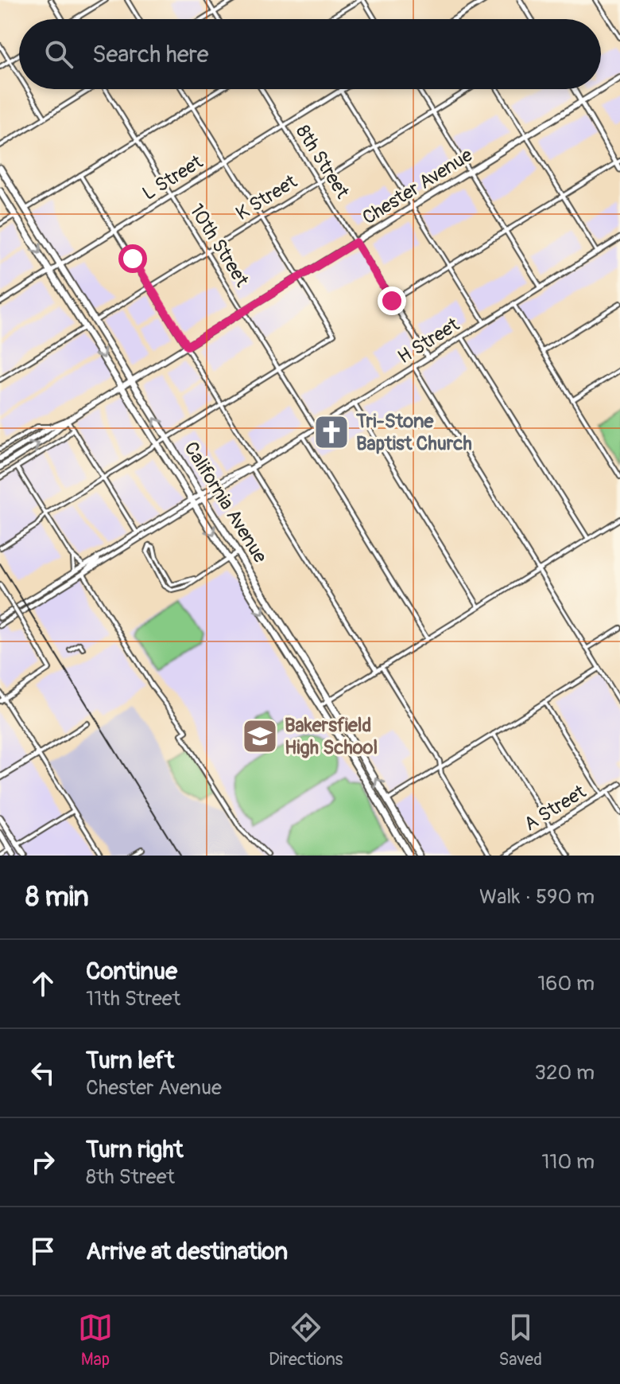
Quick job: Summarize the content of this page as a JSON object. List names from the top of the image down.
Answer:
{
  "streets": {
    "main road": ["Chester Avenue", "California Avenue"],
    "street": [
      "8th Street",
      "L Street",
      "K Street",
      "10th Street",
      "H Street",
      "A Street"
    ]
  },
  "crossings": [
    ["8th Street", "L Street"],
    ["8th Street", "Chester Avenue"],
    ["8th Street", "K Street"],
    ["8th Street", "H Street"],
    ["L Street", "10th Street"],
    ["L Street", "California Avenue"],
    ["Chester Avenue", "10th Street"],
    ["Chester Avenue", "California Avenue"],
    ["K Street", "10th Street"],
    ["K Street", "California Avenue"],
    ["10th Street", "H Street"],
    ["H Street", "California Avenue"]
  ],
  "places": {
    "church": ["Tri-Stone Baptist Church"],
    "school or university": ["Bakersfield High School"]
  },
  "page": {
    "search": "Search here",
    "heading": ["8 min", "Walk · 590 m"],
    "list": [
      ["Continue", "11th Street", "160 m"],
      ["Turn left", "Chester Avenue", "320 m"],
      ["Turn right", "8th Street", "110 m"],
      "Arrive at destination"
    ],
    "nav": ["Map", "Directions", "Saved"]
  }
}
